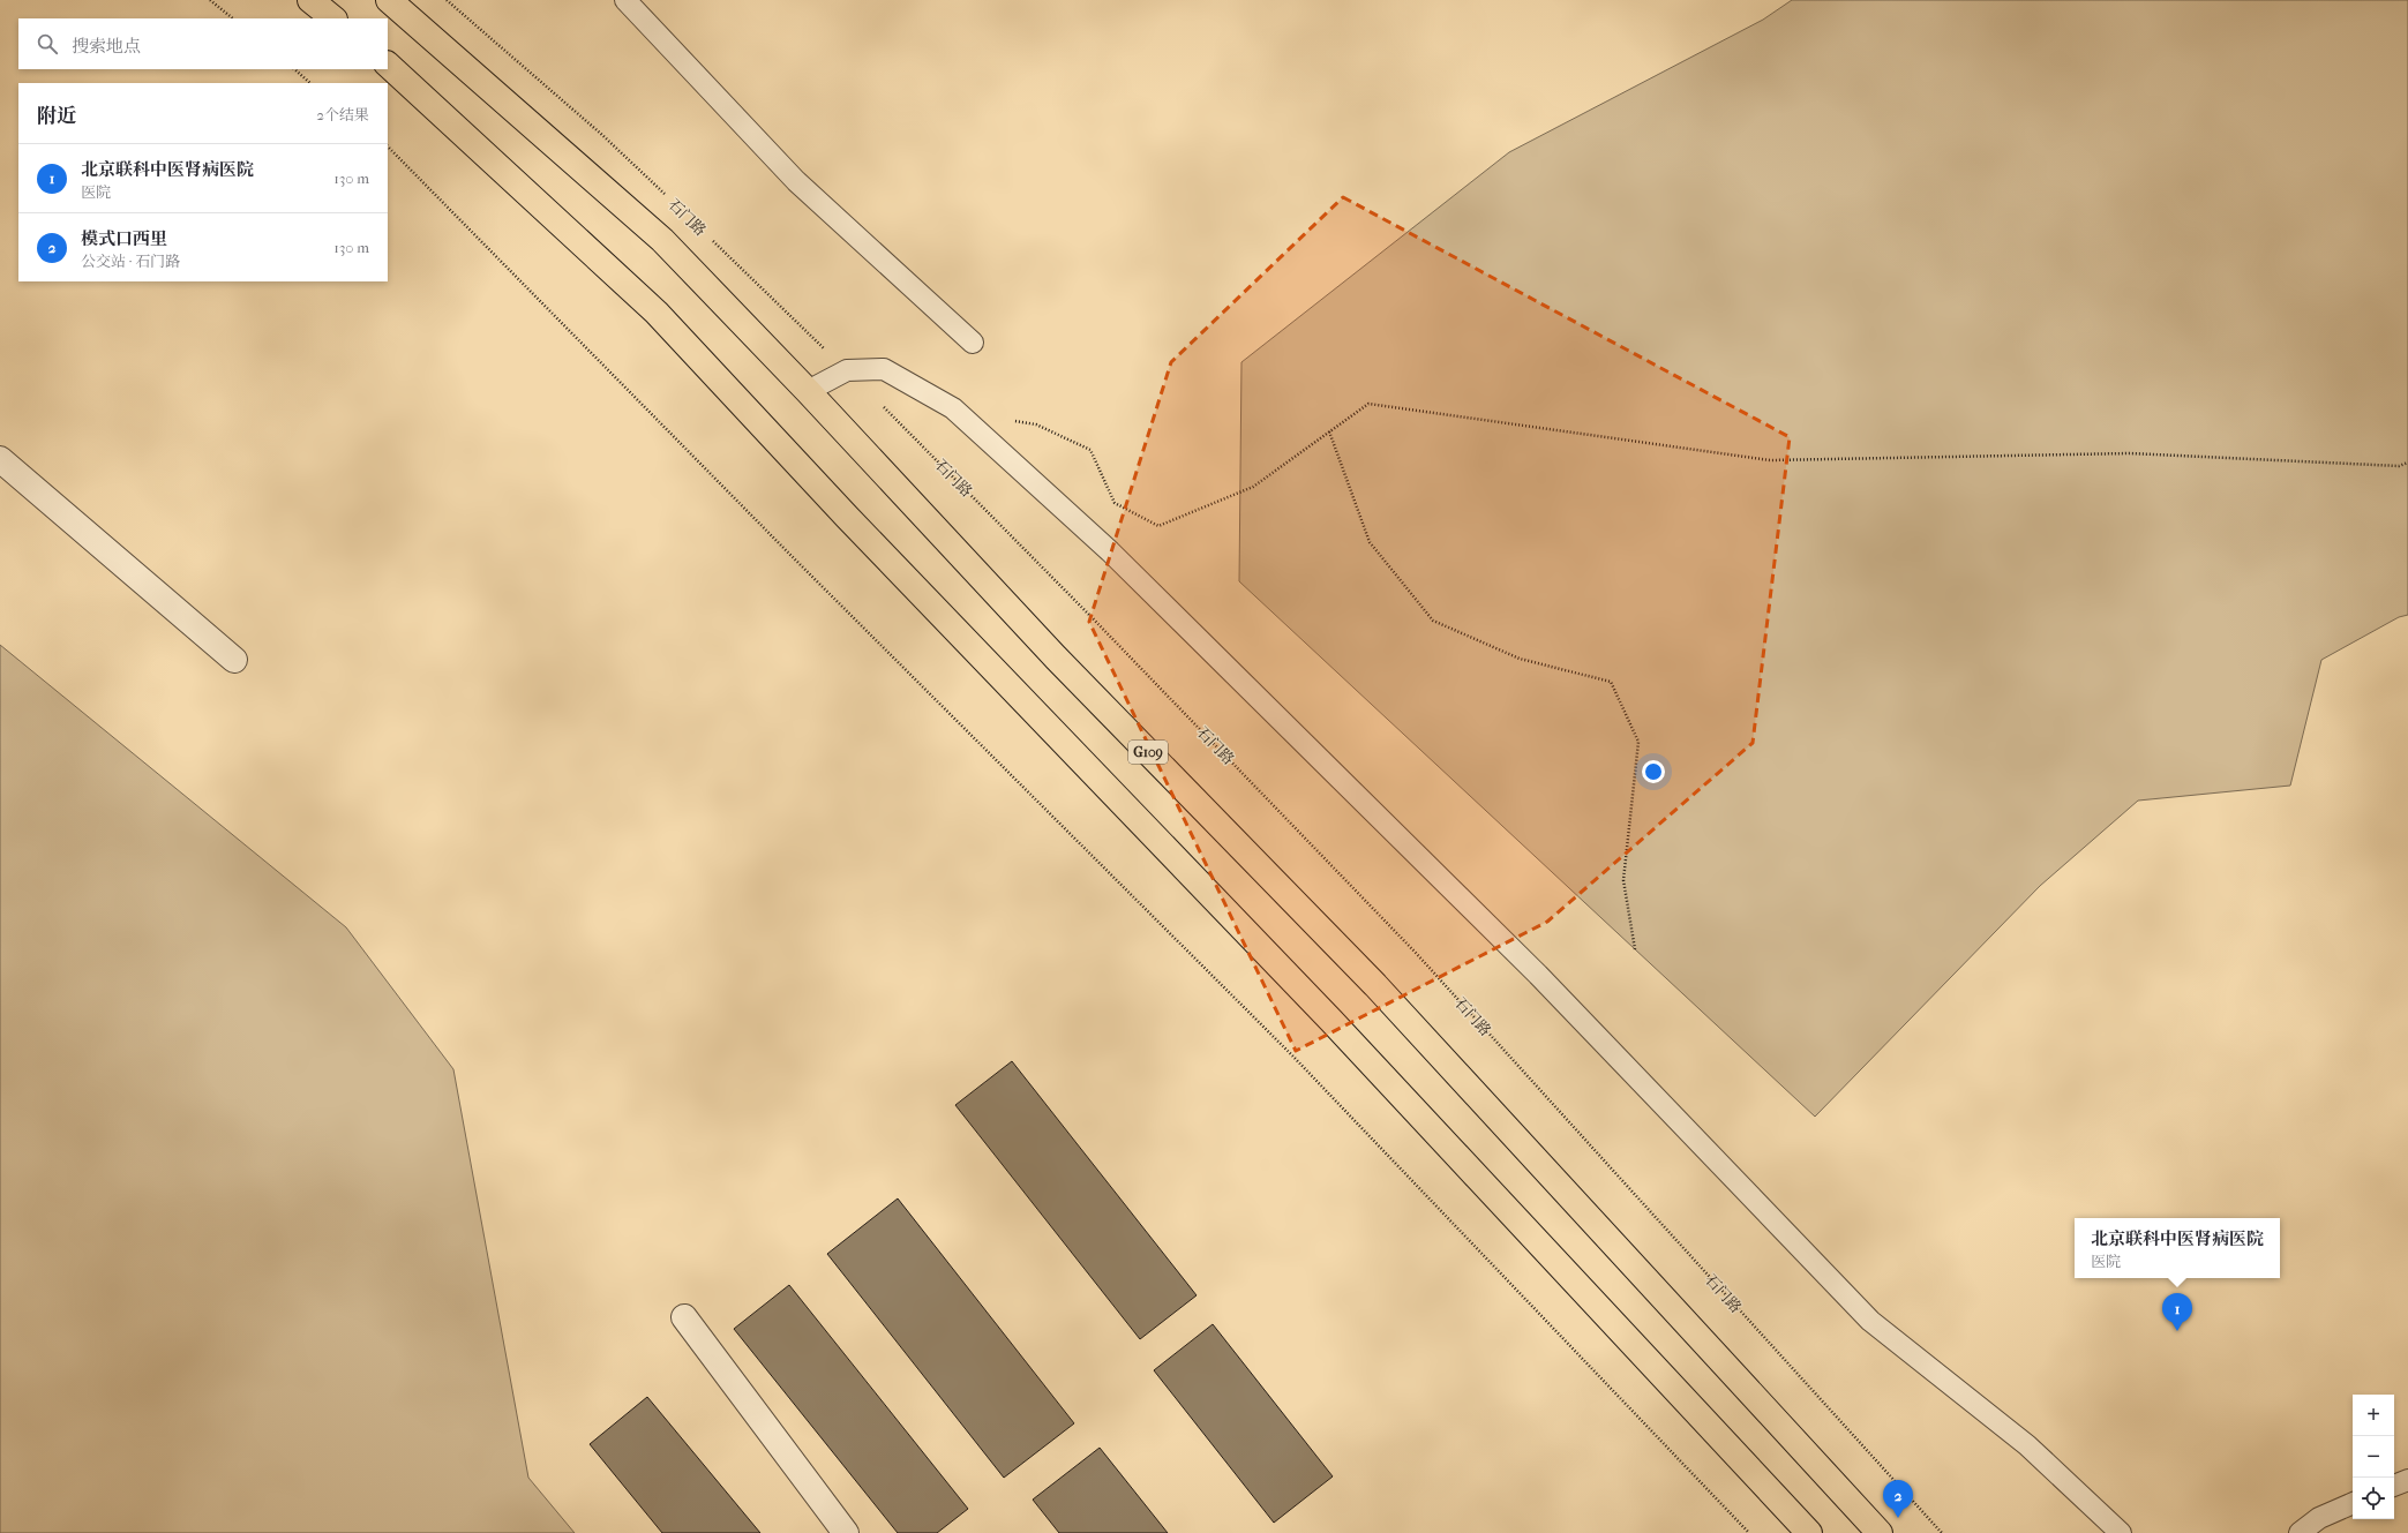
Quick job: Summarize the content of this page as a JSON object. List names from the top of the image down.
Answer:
{
  "streets": {
    "highway": ["G109"],
    "path": ["石门路"]
  },
  "page": {
    "search": "搜索地点",
    "heading": ["附近", "2个结果"],
    "list": [
      {
        "mark": "1",
        "name": "北京联科中医肾病医院",
        "note": "医院",
        "value": "130 m"
      },
      {
        "mark": "2",
        "name": "模式口西里",
        "note": "公交站 · 石门路",
        "value": "130 m"
      }
    ],
    "popup": ["北京联科中医肾病医院", "医院"],
    "pins": ["1", "2"],
    "map_buttons": ["+", "−"]
  }
}
